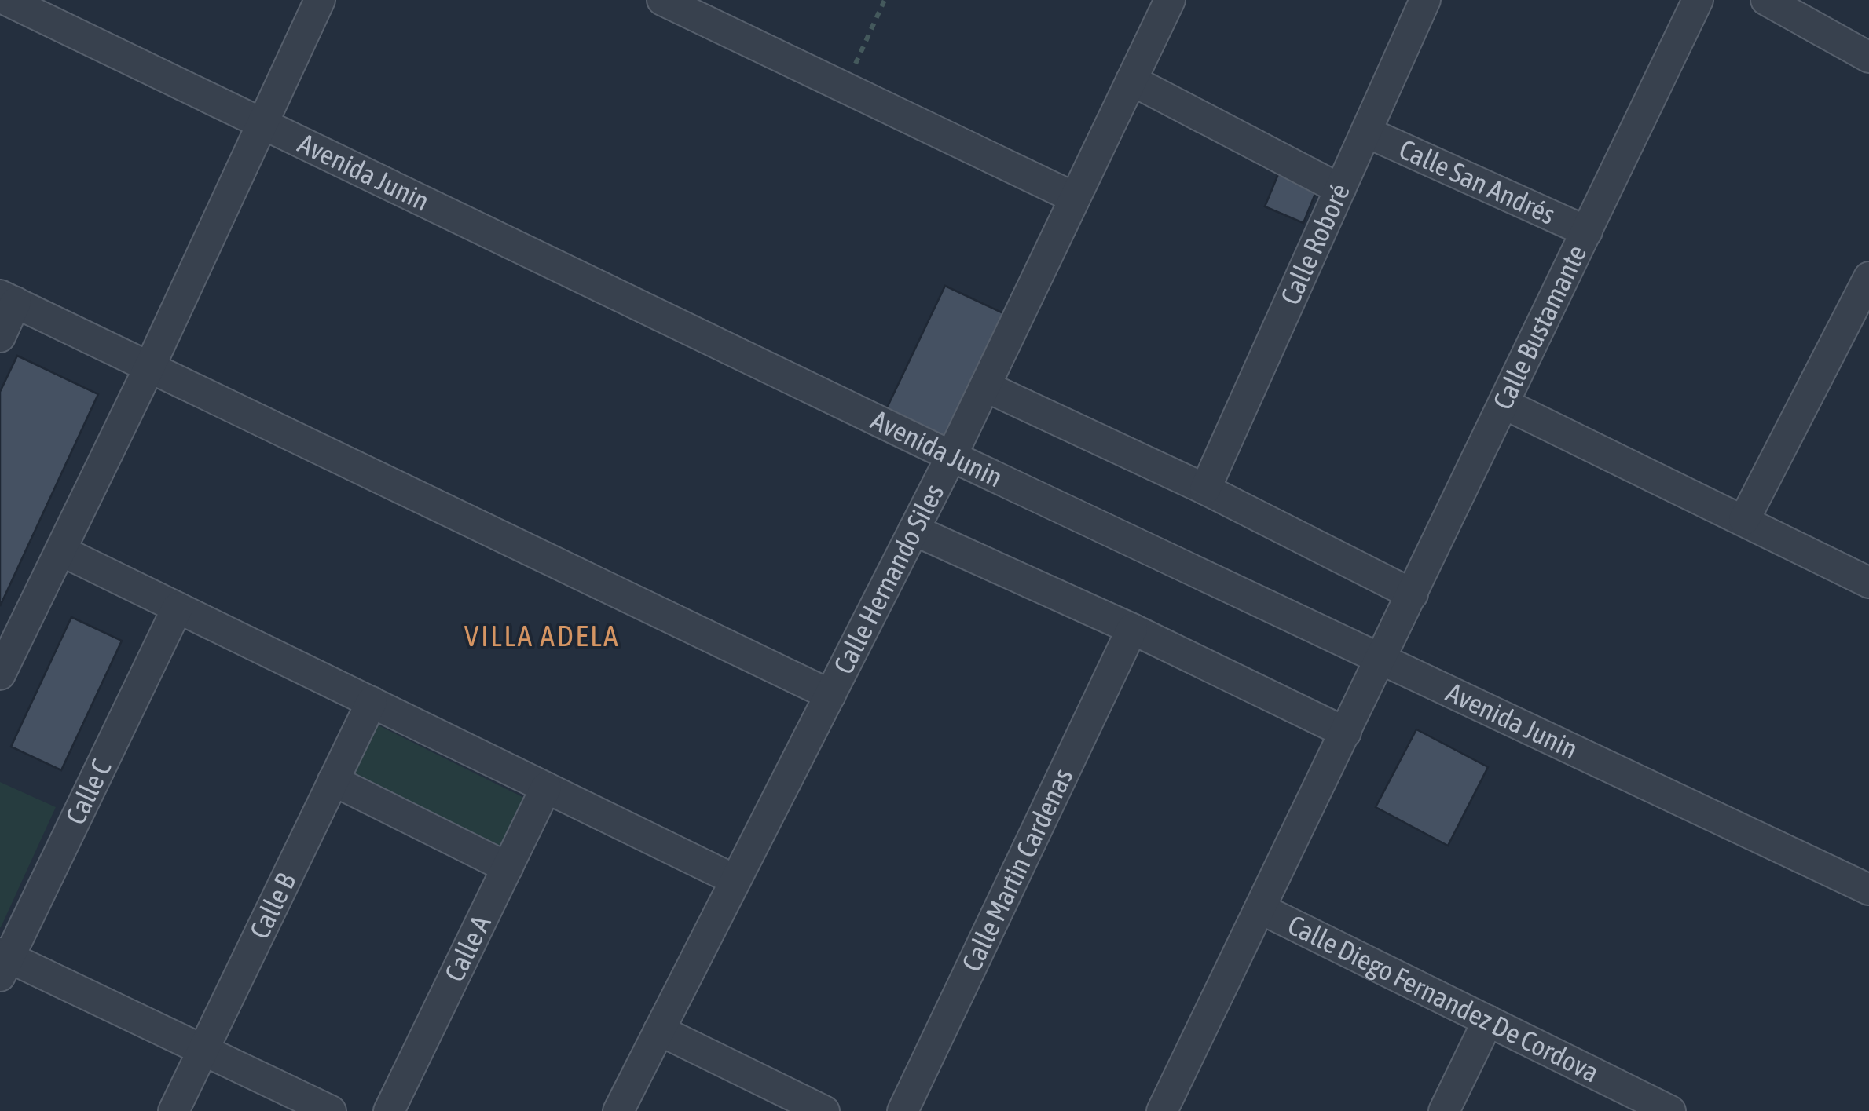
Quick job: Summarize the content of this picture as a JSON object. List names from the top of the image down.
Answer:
{
  "streets": {
    "street": [
      "Avenida Junin",
      "Calle San Andrés",
      "Calle Roboré",
      "Calle Bustamante",
      "Calle Hernando Siles",
      "Calle C",
      "Calle Martin Cardenas",
      "Calle B",
      "Calle A",
      "Calle Diego Fernandez De Cordova"
    ]
  },
  "crossings": [
    ["Avenida Junin", "Calle Bustamante"],
    ["Avenida Junin", "Calle Hernando Siles"],
    ["Calle San Andrés", "Calle Roboré"],
    ["Calle San Andrés", "Calle Bustamante"],
    ["Calle Bustamante", "Calle Diego Fernandez De Cordova"]
  ],
  "districts": ["VILLA ADELA"]
}
